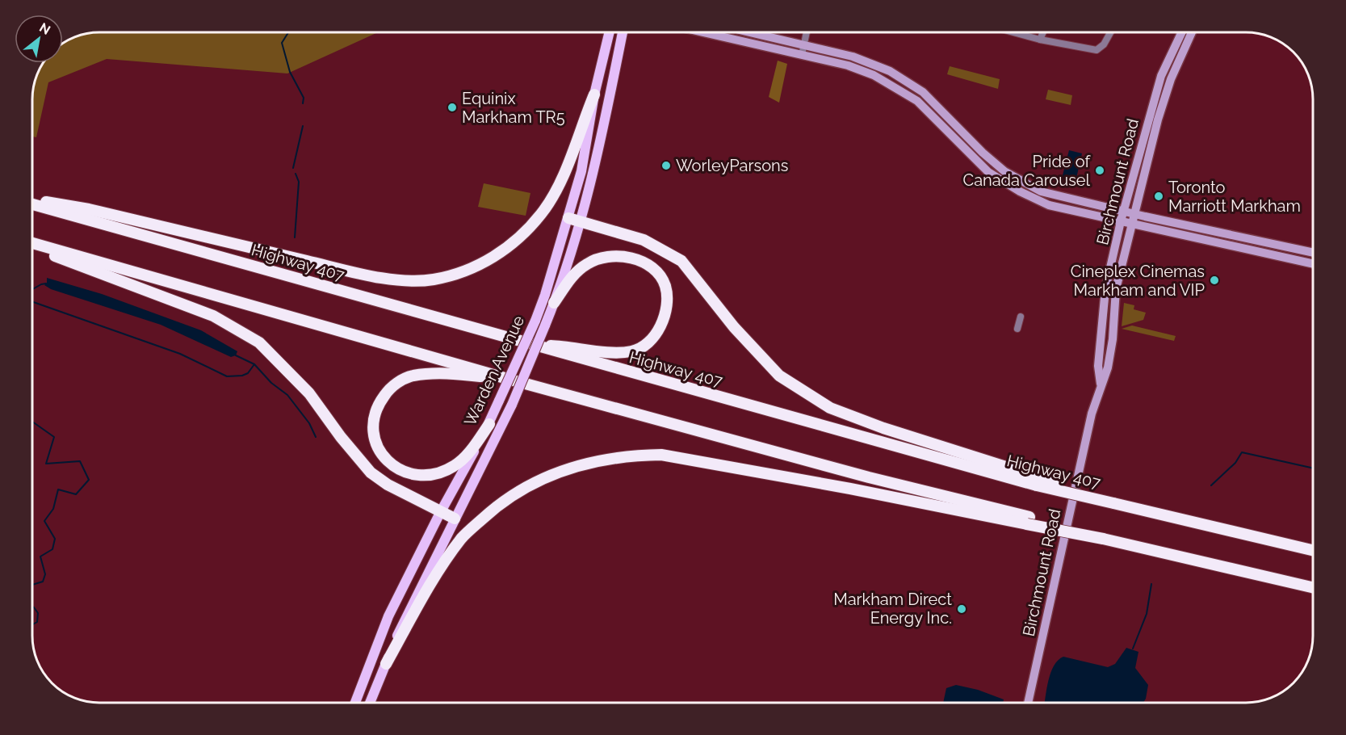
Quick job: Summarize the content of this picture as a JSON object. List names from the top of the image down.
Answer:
{
  "streets": {
    "highway": ["Highway 407"],
    "main road": ["Birchmount Road", "Warden Avenue"]
  },
  "places": [
    "Equinix Markham TR5",
    "WorleyParsons",
    "Pride of Canada Carousel",
    "Toronto Marriott Markham",
    "Cineplex Cinemas Markham and VIP",
    "Markham Direct Energy Inc."
  ],
  "north": "top right"
}
